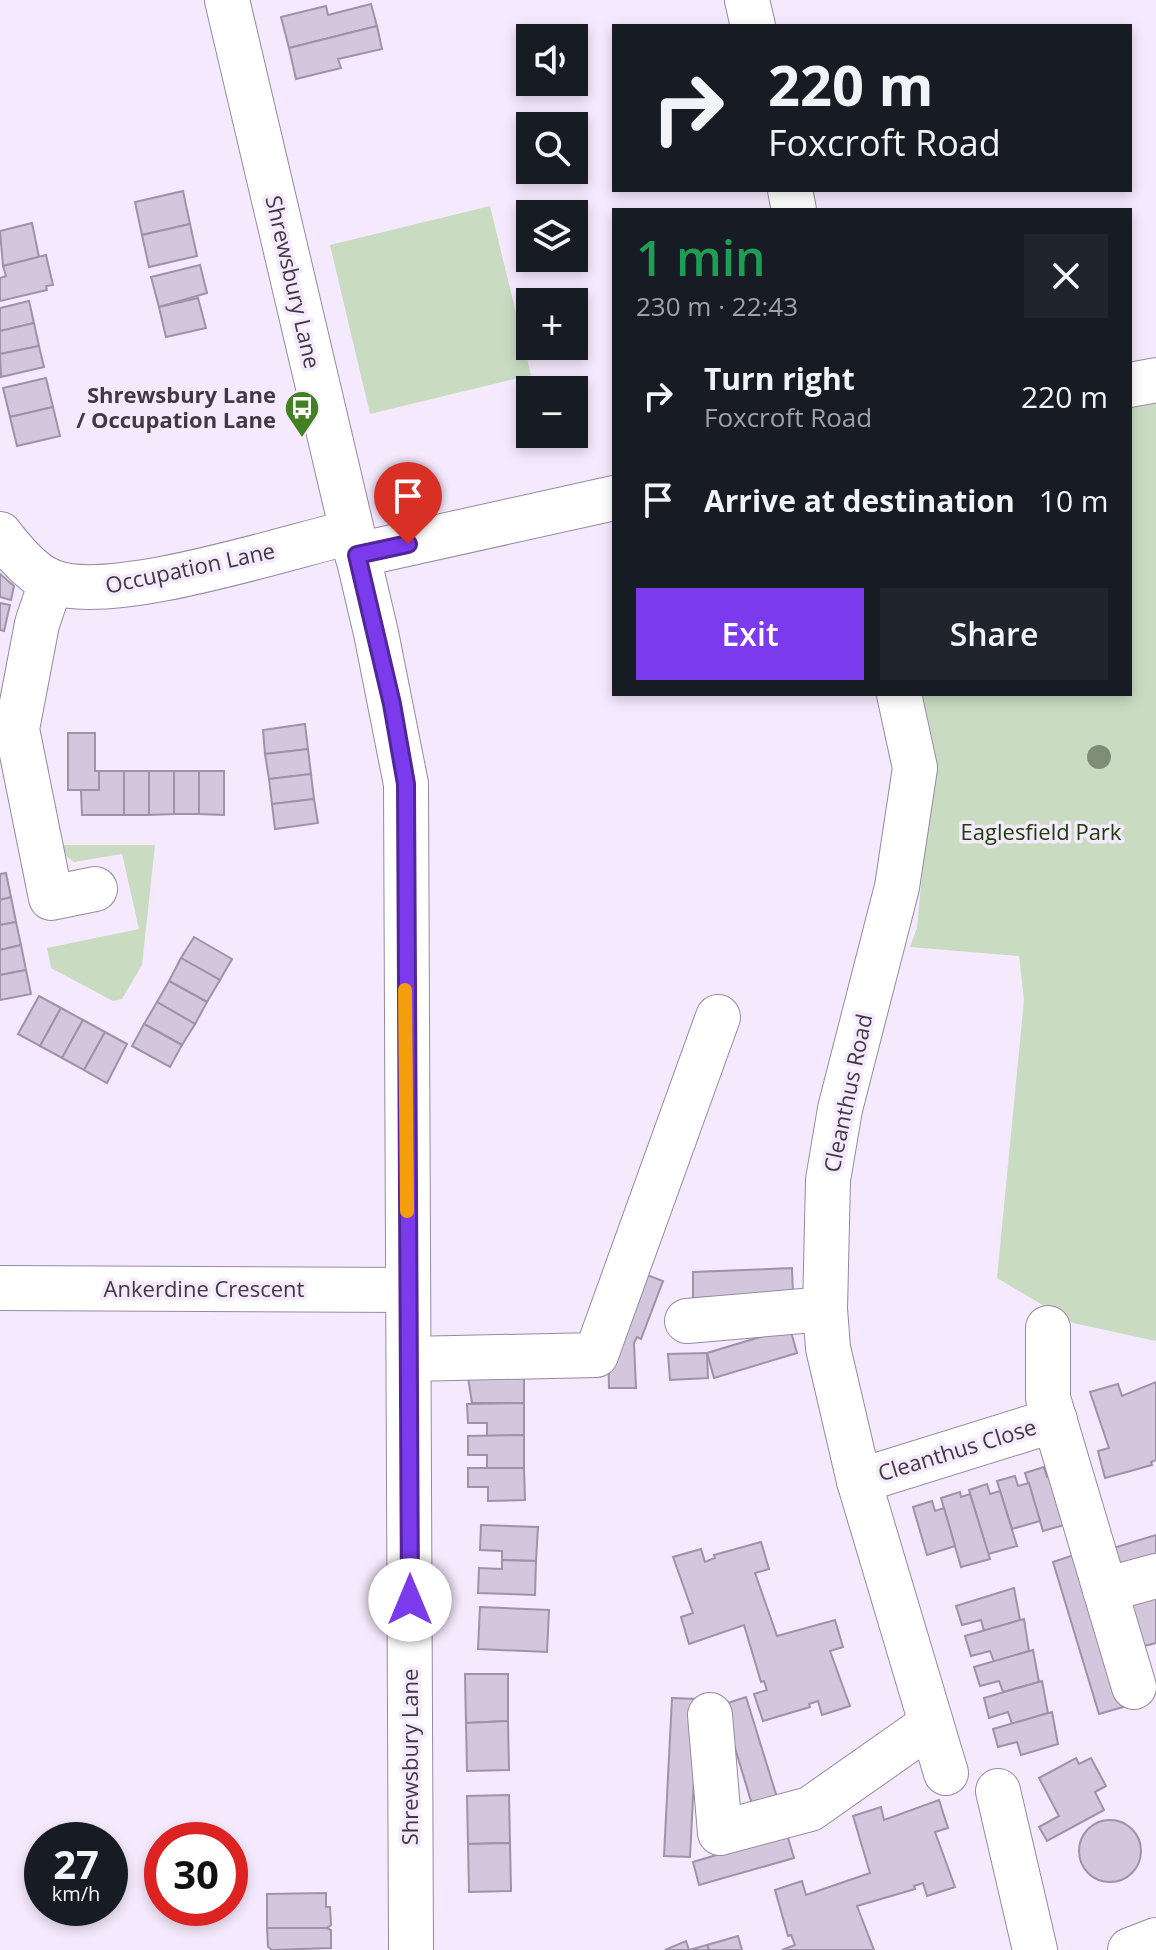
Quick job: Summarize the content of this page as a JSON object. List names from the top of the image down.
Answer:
{
  "streets": {
    "street": [
      "Shrewsbury Lane",
      "Occupation Lane",
      "Cleanthus Road",
      "Ankerdine Crescent",
      "Cleanthus Close"
    ]
  },
  "crossings": [
    ["Shrewsbury Lane", "Occupation Lane"],
    ["Shrewsbury Lane", "Ankerdine Crescent"],
    ["Cleanthus Road", "Cleanthus Close"]
  ],
  "parks": ["Eaglesfield Park"],
  "places": {
    "bus stop": ["Shrewsbury Lane / Occupation Lane"]
  },
  "page": {
    "map_buttons": ["+", "−"],
    "turn": ["220 m", "Foxcroft Road"],
    "heading": ["1 min", "230 m · 22:43"],
    "list": [
      {
        "name": "Turn right",
        "note": "Foxcroft Road",
        "value": "220 m"
      },
      {
        "name": "Arrive at destination",
        "value": "10 m"
      }
    ],
    "buttons": ["Exit", "Share"],
    "speed": "27 km/h",
    "limit": "30"
  }
}
